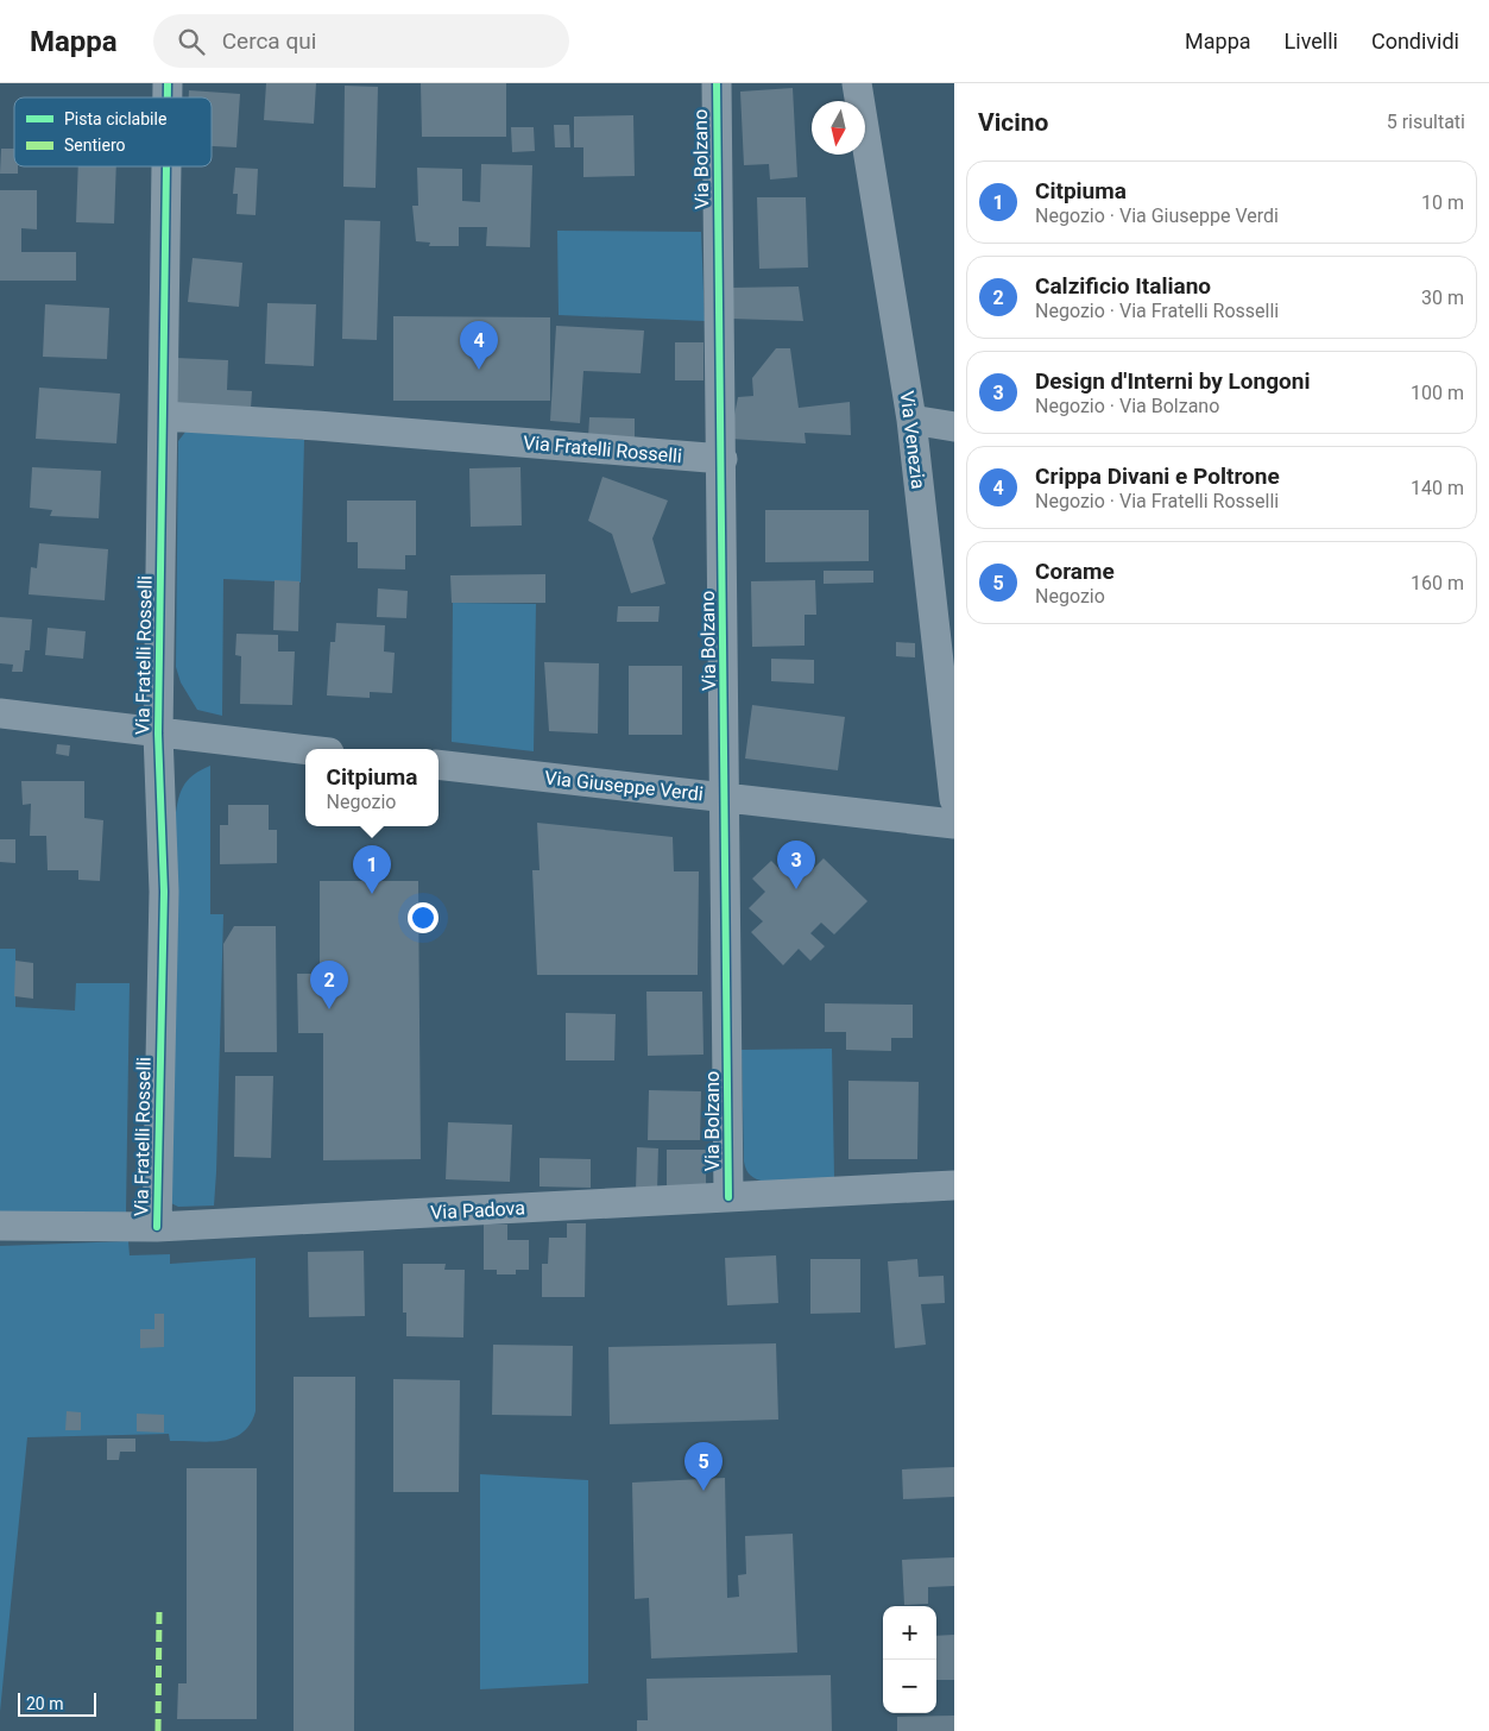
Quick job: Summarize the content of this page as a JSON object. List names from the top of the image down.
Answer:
{
  "streets": {
    "street": [
      "Via Bolzano",
      "Via Venezia",
      "Via Fratelli Rosselli",
      "Via Giuseppe Verdi",
      "Via Padova"
    ]
  },
  "crossings": [
    ["Via Bolzano", "Via Fratelli Rosselli"],
    ["Via Bolzano", "Via Giuseppe Verdi"],
    ["Via Bolzano", "Via Padova"],
    ["Via Fratelli Rosselli", "Via Padova"]
  ],
  "legend": ["Pista ciclabile", "Sentiero"],
  "scale_bar": "20 m",
  "north": "bottom",
  "page": {
    "header": "Mappa",
    "search": "Cerca qui",
    "nav": ["Mappa", "Livelli", "Condividi"],
    "heading": ["Vicino", "5 risultati"],
    "list": [
      {
        "mark": "1",
        "name": "Citpiuma",
        "note": "Negozio · Via Giuseppe Verdi",
        "value": "10 m"
      },
      {
        "mark": "2",
        "name": "Calzificio Italiano",
        "note": "Negozio · Via Fratelli Rosselli",
        "value": "30 m"
      },
      {
        "mark": "3",
        "name": "Design d'Interni by Longoni",
        "note": "Negozio · Via Bolzano",
        "value": "100 m"
      },
      {
        "mark": "4",
        "name": "Crippa Divani e Poltrone",
        "note": "Negozio · Via Fratelli Rosselli",
        "value": "140 m"
      },
      {
        "mark": "5",
        "name": "Corame",
        "note": "Negozio",
        "value": "160 m"
      }
    ],
    "pins": [
      "4",
      "3",
      "1",
      "2",
      "5"
    ],
    "popup": ["Citpiuma", "Negozio"],
    "map_buttons": ["+", "−"],
    "scale": "20 m"
  }
}
